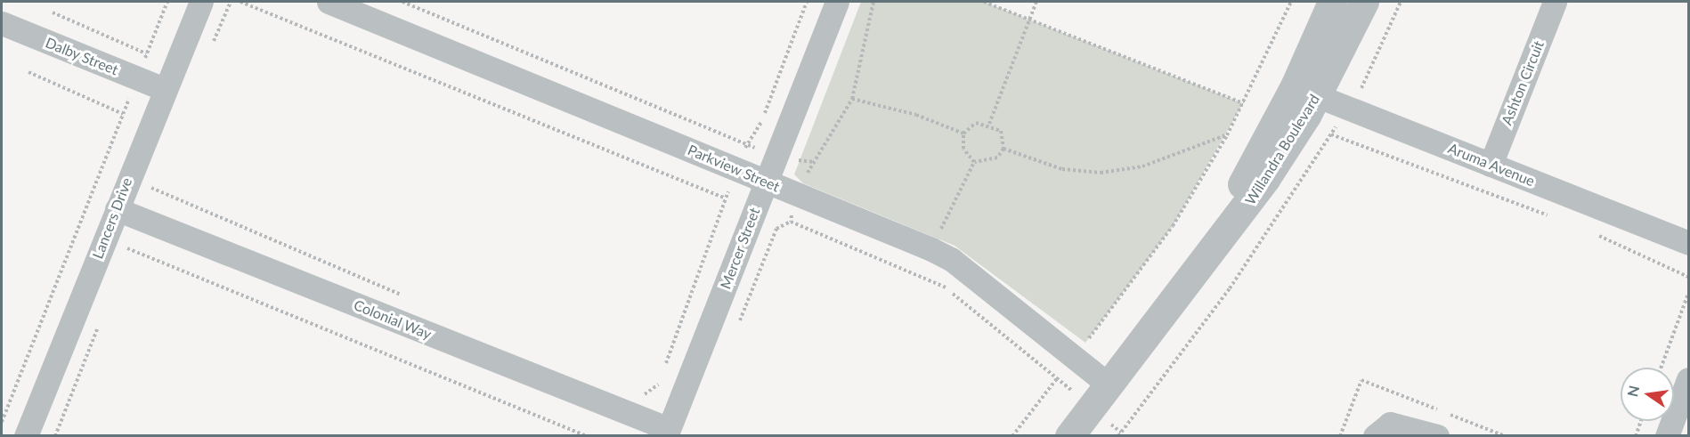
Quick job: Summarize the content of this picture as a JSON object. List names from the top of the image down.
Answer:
{
  "streets": {
    "street": [
      "Dalby Street",
      "Ashton Circuit",
      "Willandra Boulevard",
      "Aruma Avenue",
      "Parkview Street",
      "Lancers Drive",
      "Mercer Street",
      "Colonial Way"
    ]
  },
  "crossings": [
    ["Dalby Street", "Lancers Drive"],
    ["Ashton Circuit", "Aruma Avenue"],
    ["Willandra Boulevard", "Aruma Avenue"],
    ["Willandra Boulevard", "Parkview Street"],
    ["Parkview Street", "Mercer Street"],
    ["Lancers Drive", "Colonial Way"],
    ["Mercer Street", "Colonial Way"]
  ],
  "north": "left"
}
